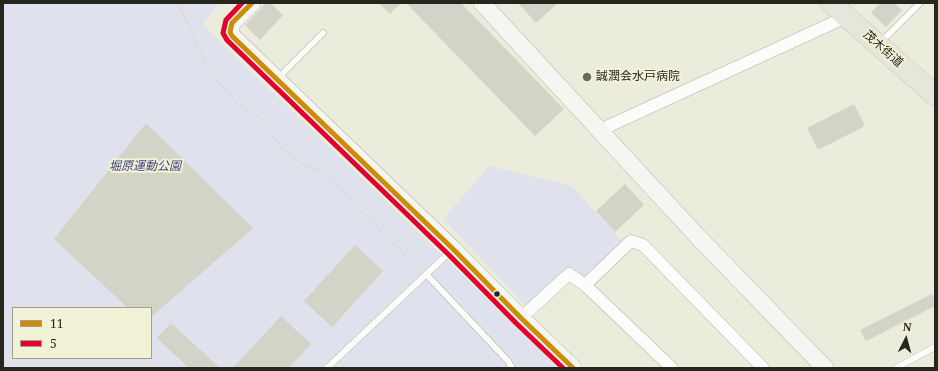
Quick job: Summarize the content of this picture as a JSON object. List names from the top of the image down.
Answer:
{
  "streets": {
    "highway": ["茂木街道"]
  },
  "parks": ["堀原運動公園"],
  "places": ["誠潤会水戸病院"],
  "lines": ["transit line 11", "transit line 5"],
  "legend": ["11", "5"],
  "north": "top"
}
